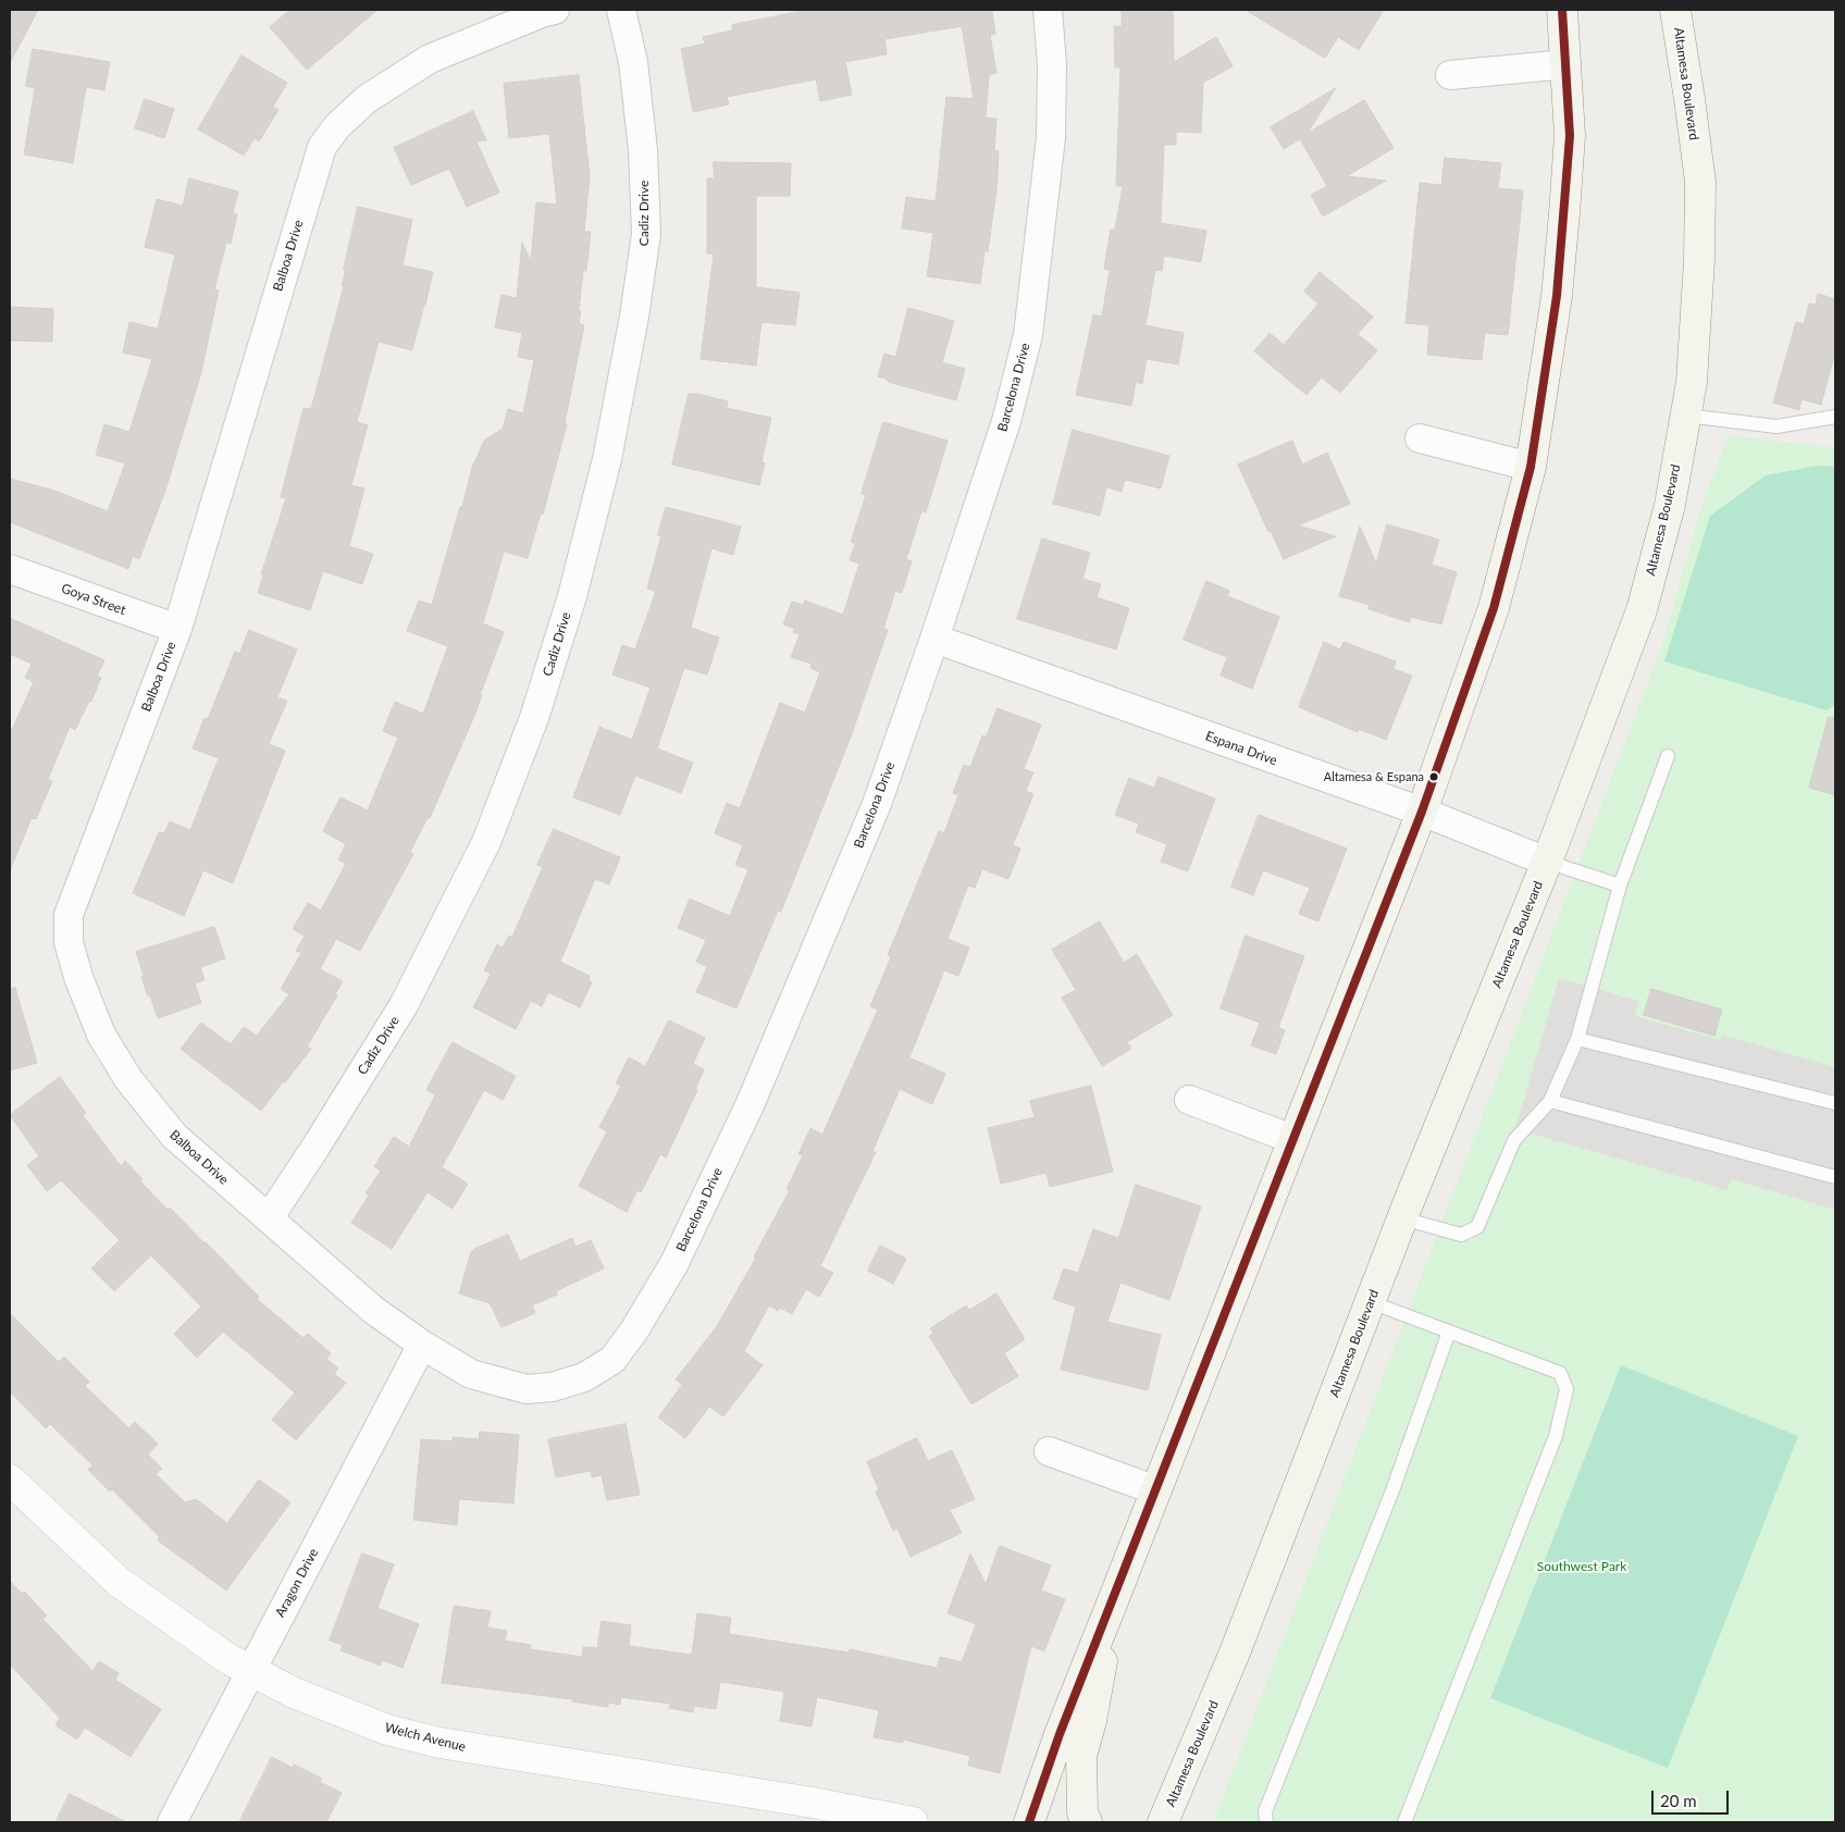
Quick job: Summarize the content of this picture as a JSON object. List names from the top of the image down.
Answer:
{
  "streets": {
    "main road": ["Altamesa Boulevard"],
    "street": [
      "Cadiz Drive",
      "Balboa Drive",
      "Barcelona Drive",
      "Goya Street",
      "Espana Drive",
      "Aragon Drive",
      "Welch Avenue"
    ]
  },
  "crossings": [
    ["Altamesa Boulevard", "Espana Drive"],
    ["Cadiz Drive", "Balboa Drive"],
    ["Balboa Drive", "Barcelona Drive"],
    ["Balboa Drive", "Goya Street"],
    ["Balboa Drive", "Aragon Drive"],
    ["Barcelona Drive", "Espana Drive"],
    ["Barcelona Drive", "Aragon Drive"],
    ["Aragon Drive", "Welch Avenue"]
  ],
  "parks": ["Southwest Park"],
  "places": ["Altamesa & Espana"],
  "scale_bar": "20 m"
}
